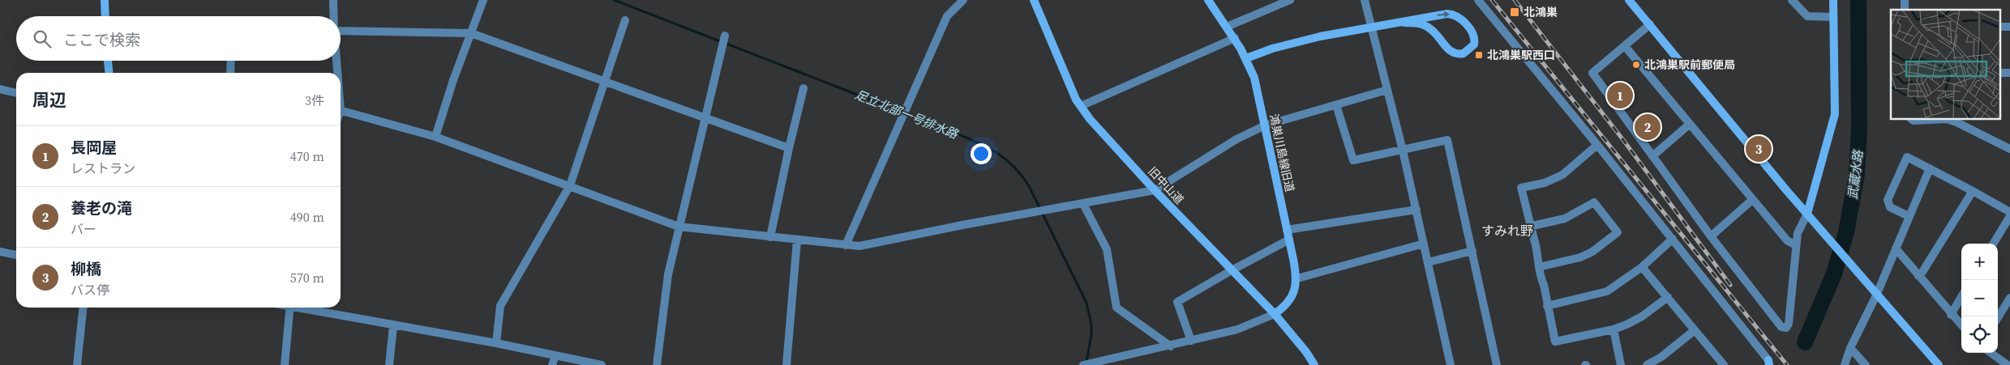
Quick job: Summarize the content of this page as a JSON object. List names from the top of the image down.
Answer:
{
  "streets": {
    "street": ["鴻巣川島線旧道", "旧中山道"]
  },
  "districts": ["すみれ野"],
  "water": ["足立北部一号排水路", "武蔵水路"],
  "places": {
    "transit": ["北鴻巣", "北鴻巣駅西口"],
    "other": ["北鴻巣駅前郵便局"]
  },
  "page": {
    "search": "ここで検索",
    "heading": ["周辺", "3件"],
    "pins": ["1", "2", "3"],
    "list": [
      {
        "mark": "1",
        "name": "長岡屋",
        "note": "レストラン",
        "value": "470 m"
      },
      {
        "mark": "2",
        "name": "養老の滝",
        "note": "バー",
        "value": "490 m"
      },
      {
        "mark": "3",
        "name": "柳橋",
        "note": "バス停",
        "value": "570 m"
      }
    ],
    "map_buttons": ["+", "−"]
  }
}
